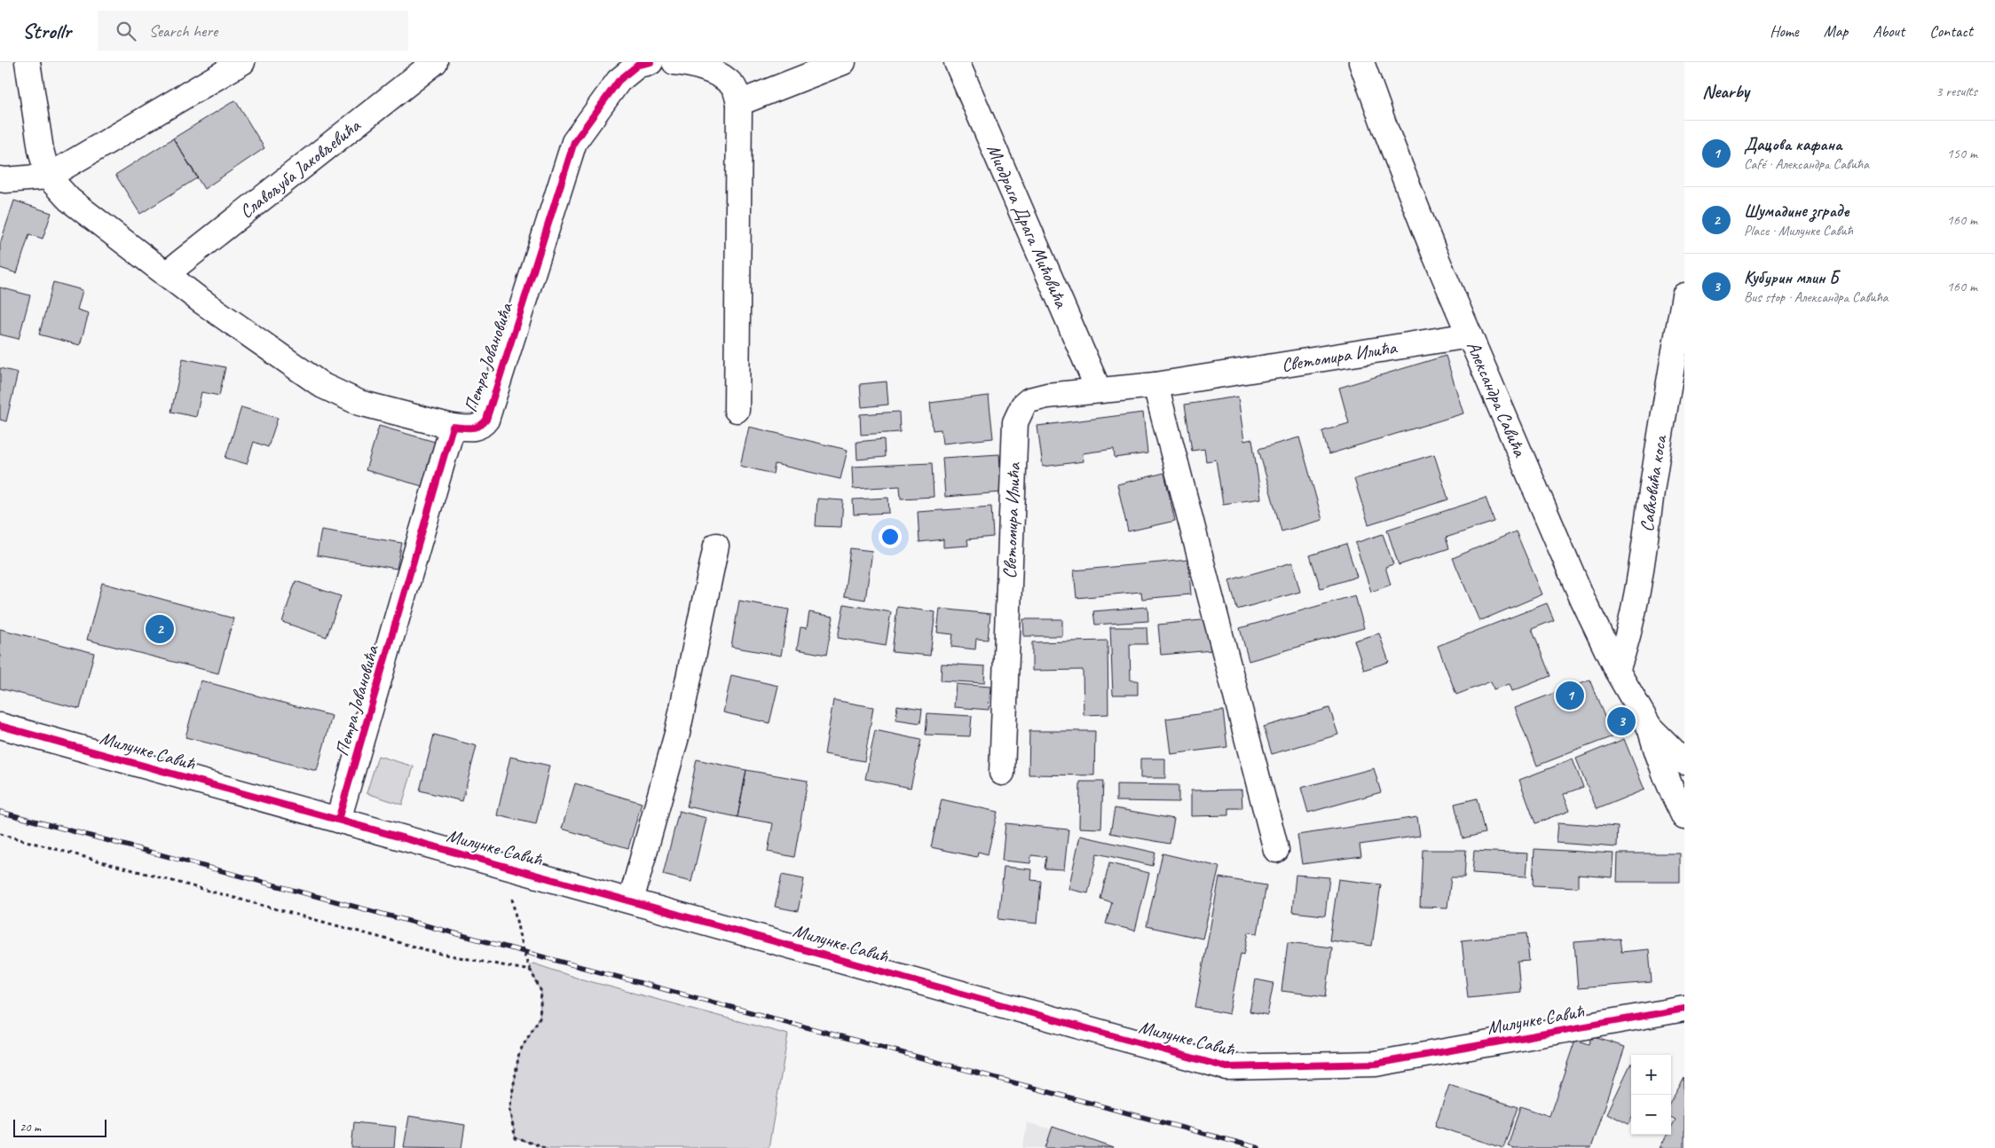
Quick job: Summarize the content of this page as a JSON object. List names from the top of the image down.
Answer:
{
  "streets": {
    "street": [
      "Славољуба Јаковљевића",
      "Миодрага Драга Мићовића",
      "Светомира Илића",
      "Петра Јовановића",
      "Александра Савића",
      "Савковића коса",
      "Милунке Савић"
    ]
  },
  "crossings": [
    ["Миодрага Драга Мићовића", "Светомира Илића"],
    ["Светомира Илића", "Александра Савића"],
    ["Петра Јовановића", "Милунке Савић"],
    ["Александра Савића", "Савковића коса"]
  ],
  "scale_bar": "20 m",
  "page": {
    "header": "Strollr",
    "search": "Search here",
    "nav": [
      "Home",
      "Map",
      "About",
      "Contact"
    ],
    "heading": ["Nearby", "3 results"],
    "list": [
      {
        "mark": "1",
        "name": "Дацова кафана",
        "note": "Café · Александра Савића",
        "value": "150 m"
      },
      {
        "mark": "2",
        "name": "Шумадине зграде",
        "note": "Place · Милунке Савић",
        "value": "160 m"
      },
      {
        "mark": "3",
        "name": "Кубурин млин Б",
        "note": "Bus stop · Александра Савића",
        "value": "160 m"
      }
    ],
    "pins": ["2", "1", "3"],
    "map_buttons": ["+", "−"],
    "scale": "20 m"
  }
}
